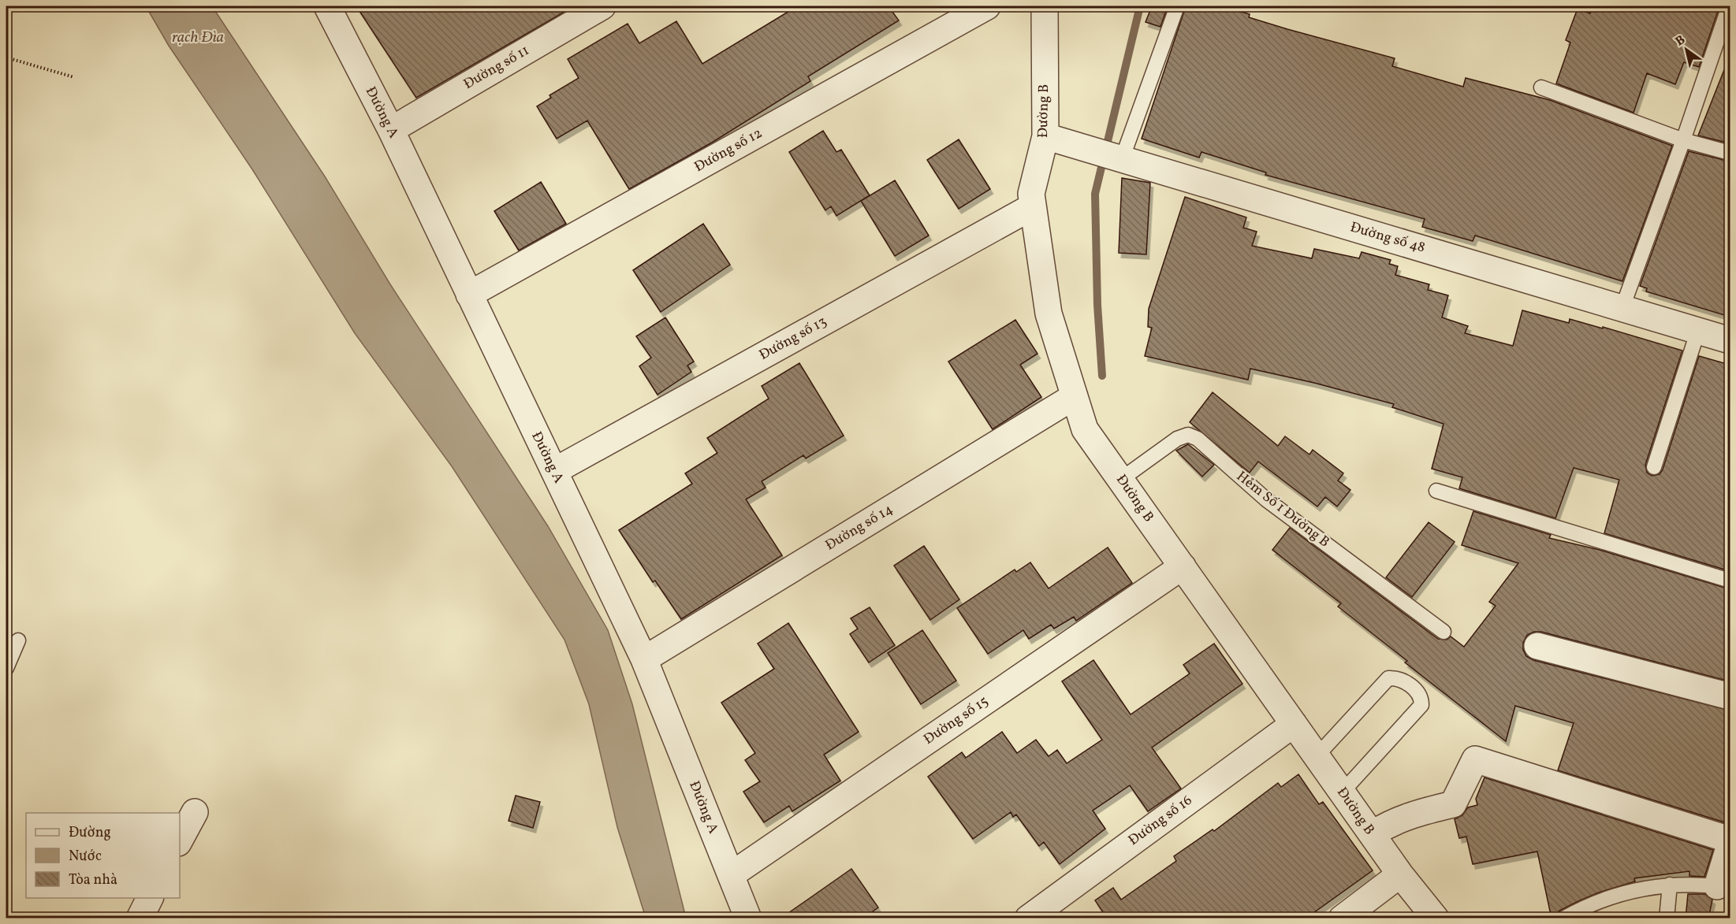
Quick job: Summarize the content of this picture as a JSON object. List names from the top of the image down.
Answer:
{
  "streets": {
    "street": [
      "Đường số 11",
      "Đường B",
      "Đường A",
      "Đường số 12",
      "Đường số 48",
      "Đường số 13",
      "Đường số 14",
      "Đường số 15",
      "Đường số 16"
    ],
    "lane": ["Hẻm Số 1 Đường B"]
  },
  "crossings": [
    ["Đường số 11", "Đường A"],
    ["Đường B", "Đường số 48"],
    ["Đường B", "Đường số 13"],
    ["Đường B", "Hẻm Số 1 Đường B"],
    ["Đường B", "Đường số 14"],
    ["Đường B", "Đường số 15"],
    ["Đường B", "Đường số 16"],
    ["Đường A", "Đường số 12"],
    ["Đường A", "Đường số 13"],
    ["Đường A", "Đường số 14"],
    ["Đường A", "Đường số 15"]
  ],
  "water": ["rạch Đìa"],
  "legend": ["Đường", "Nước", "Tòa nhà"],
  "north": "top left"
}
